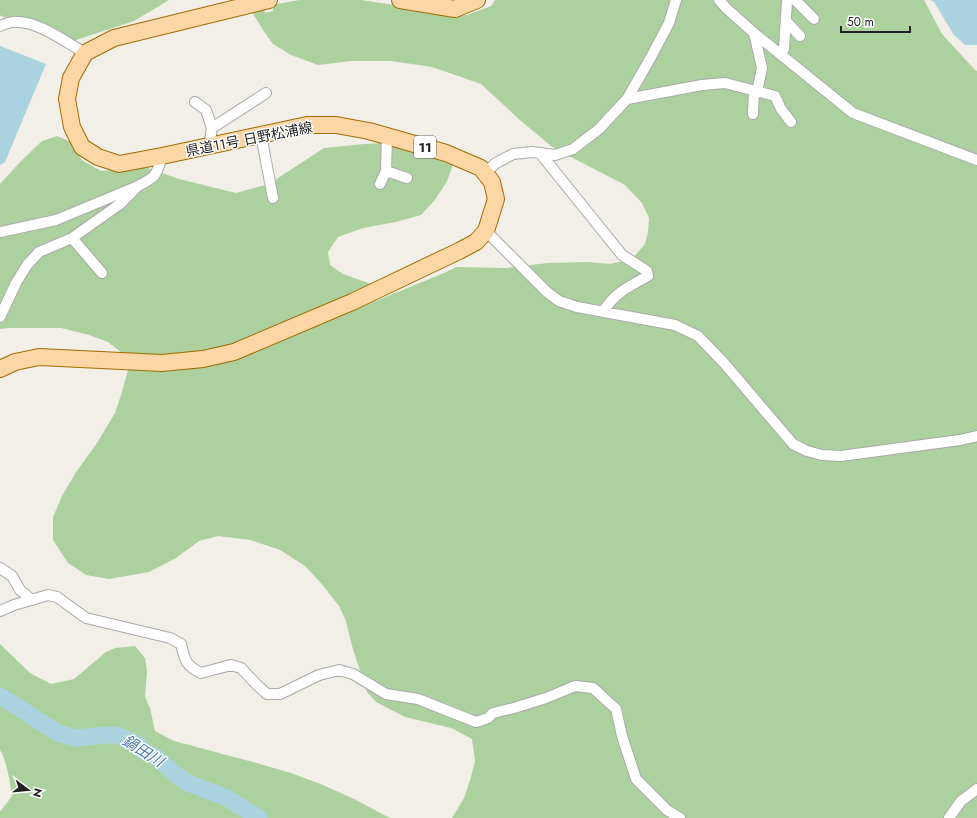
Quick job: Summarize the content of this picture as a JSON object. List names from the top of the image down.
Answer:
{
  "streets": {
    "main road": ["県道11号 日野松浦線", "11"]
  },
  "water": ["鍋田川"],
  "scale_bar": "50 m",
  "north": "right"
}
